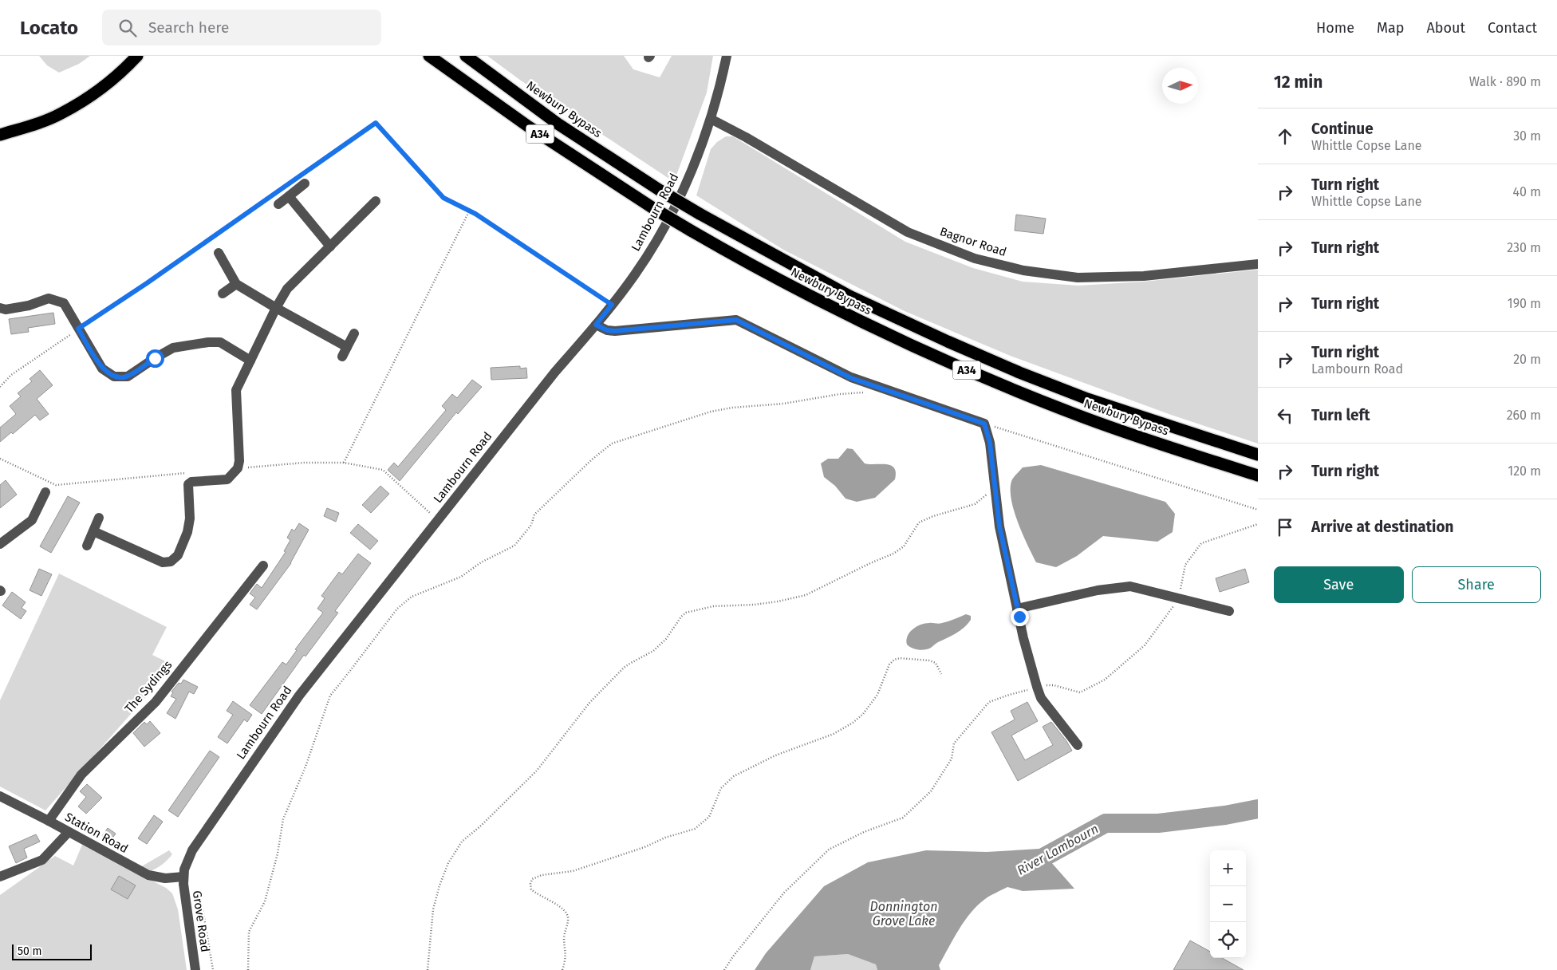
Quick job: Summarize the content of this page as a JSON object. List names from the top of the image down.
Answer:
{
  "streets": {
    "highway": ["Newbury Bypass", "A34"],
    "street": [
      "Lambourn Road",
      "Bagnor Road",
      "The Sydings",
      "Station Road",
      "Grove Road"
    ]
  },
  "crossings": [
    ["Lambourn Road", "Bagnor Road"],
    ["Lambourn Road", "Station Road"],
    ["Lambourn Road", "Grove Road"],
    ["The Sydings", "Station Road"],
    ["Station Road", "Grove Road"]
  ],
  "water": ["River Lambourn", "Donnington Grove Lake"],
  "scale_bar": "50 m",
  "north": "right",
  "page": {
    "header": "Locato",
    "search": "Search here",
    "nav": [
      "Home",
      "Map",
      "About",
      "Contact"
    ],
    "heading": ["12 min", "Walk · 890 m"],
    "list": [
      ["Continue", "Whittle Copse Lane", "30 m"],
      ["Turn right", "Whittle Copse Lane", "40 m"],
      ["Turn right", "230 m"],
      ["Turn right", "190 m"],
      ["Turn right", "Lambourn Road", "20 m"],
      ["Turn left", "260 m"],
      ["Turn right", "120 m"],
      "Arrive at destination"
    ],
    "buttons": ["Save", "Share"],
    "map_buttons": ["+", "−"],
    "scale": "50 m"
  }
}
